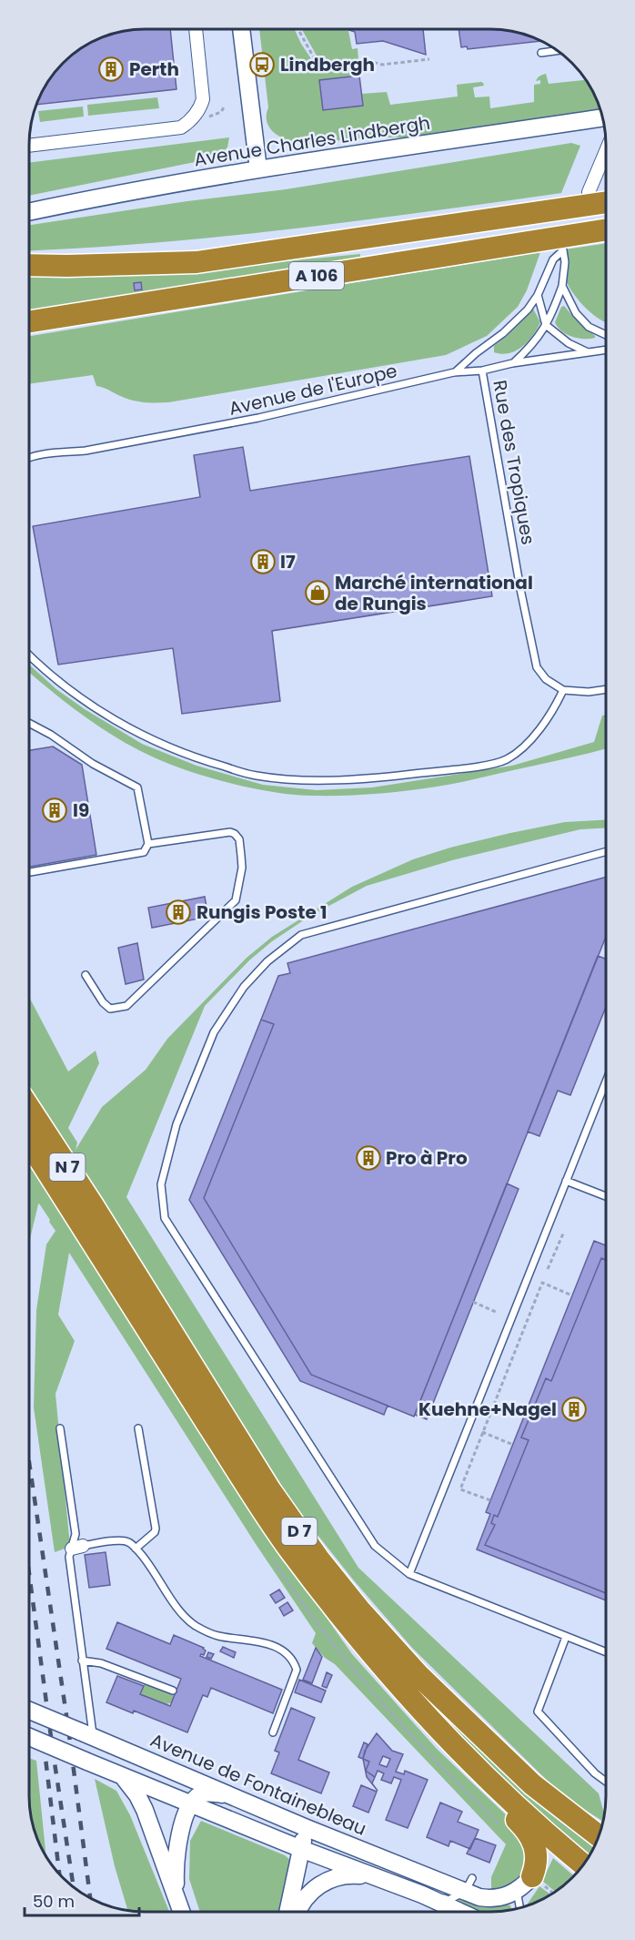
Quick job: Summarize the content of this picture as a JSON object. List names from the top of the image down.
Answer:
{
  "streets": {
    "highway": ["A 106", "N 7", "D 7"],
    "main road": ["Avenue Charles Lindbergh", "Avenue de Fontainebleau"],
    "lane": ["Avenue de l'Europe", "Rue des Tropiques"]
  },
  "crossings": [
    ["Avenue de l'Europe", "Rue des Tropiques"],
    ["N 7", "D 7"]
  ],
  "places": {
    "bus stop": ["Lindbergh"],
    "building": [
      "Perth",
      "I7",
      "I9",
      "Rungis Poste 1",
      "Pro à Pro",
      "Kuehne+Nagel"
    ],
    "shop": ["Marché international de Rungis"]
  },
  "scale_bar": "50 m"
}
